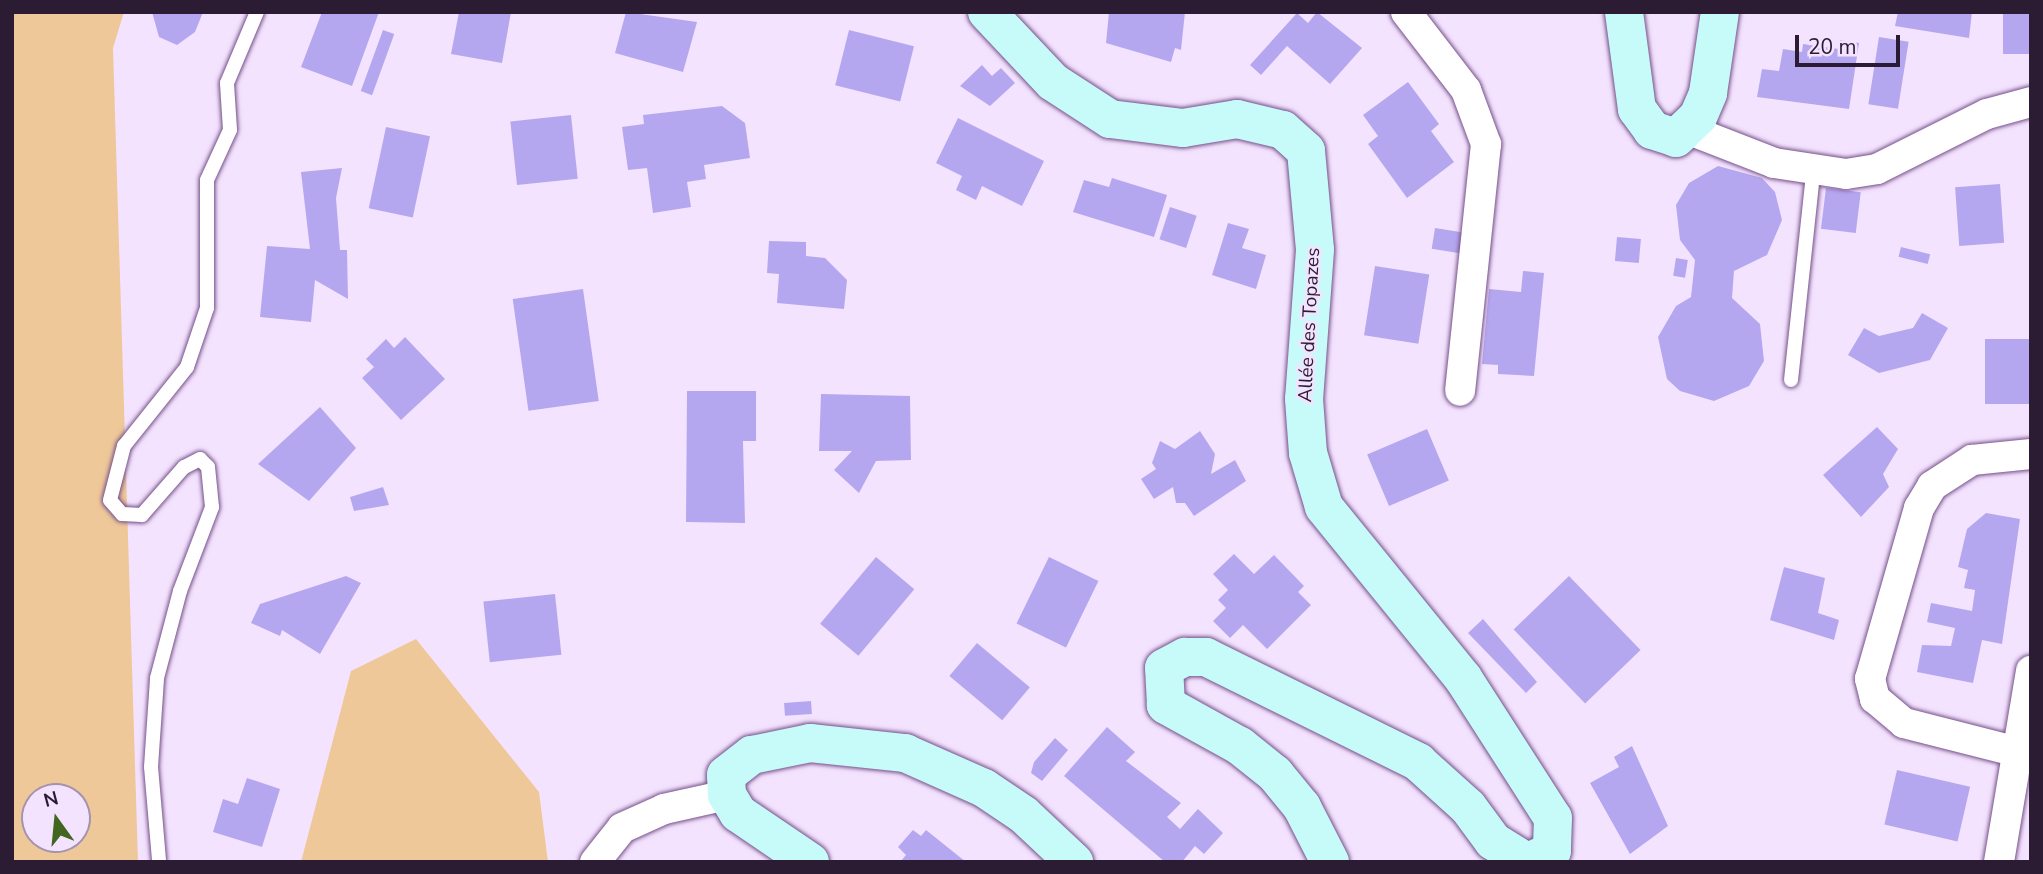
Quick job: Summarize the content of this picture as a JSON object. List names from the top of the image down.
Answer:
{
  "streets": {
    "main road": ["Allée des Topazes"]
  },
  "scale_bar": "20 m",
  "north": "top"
}
